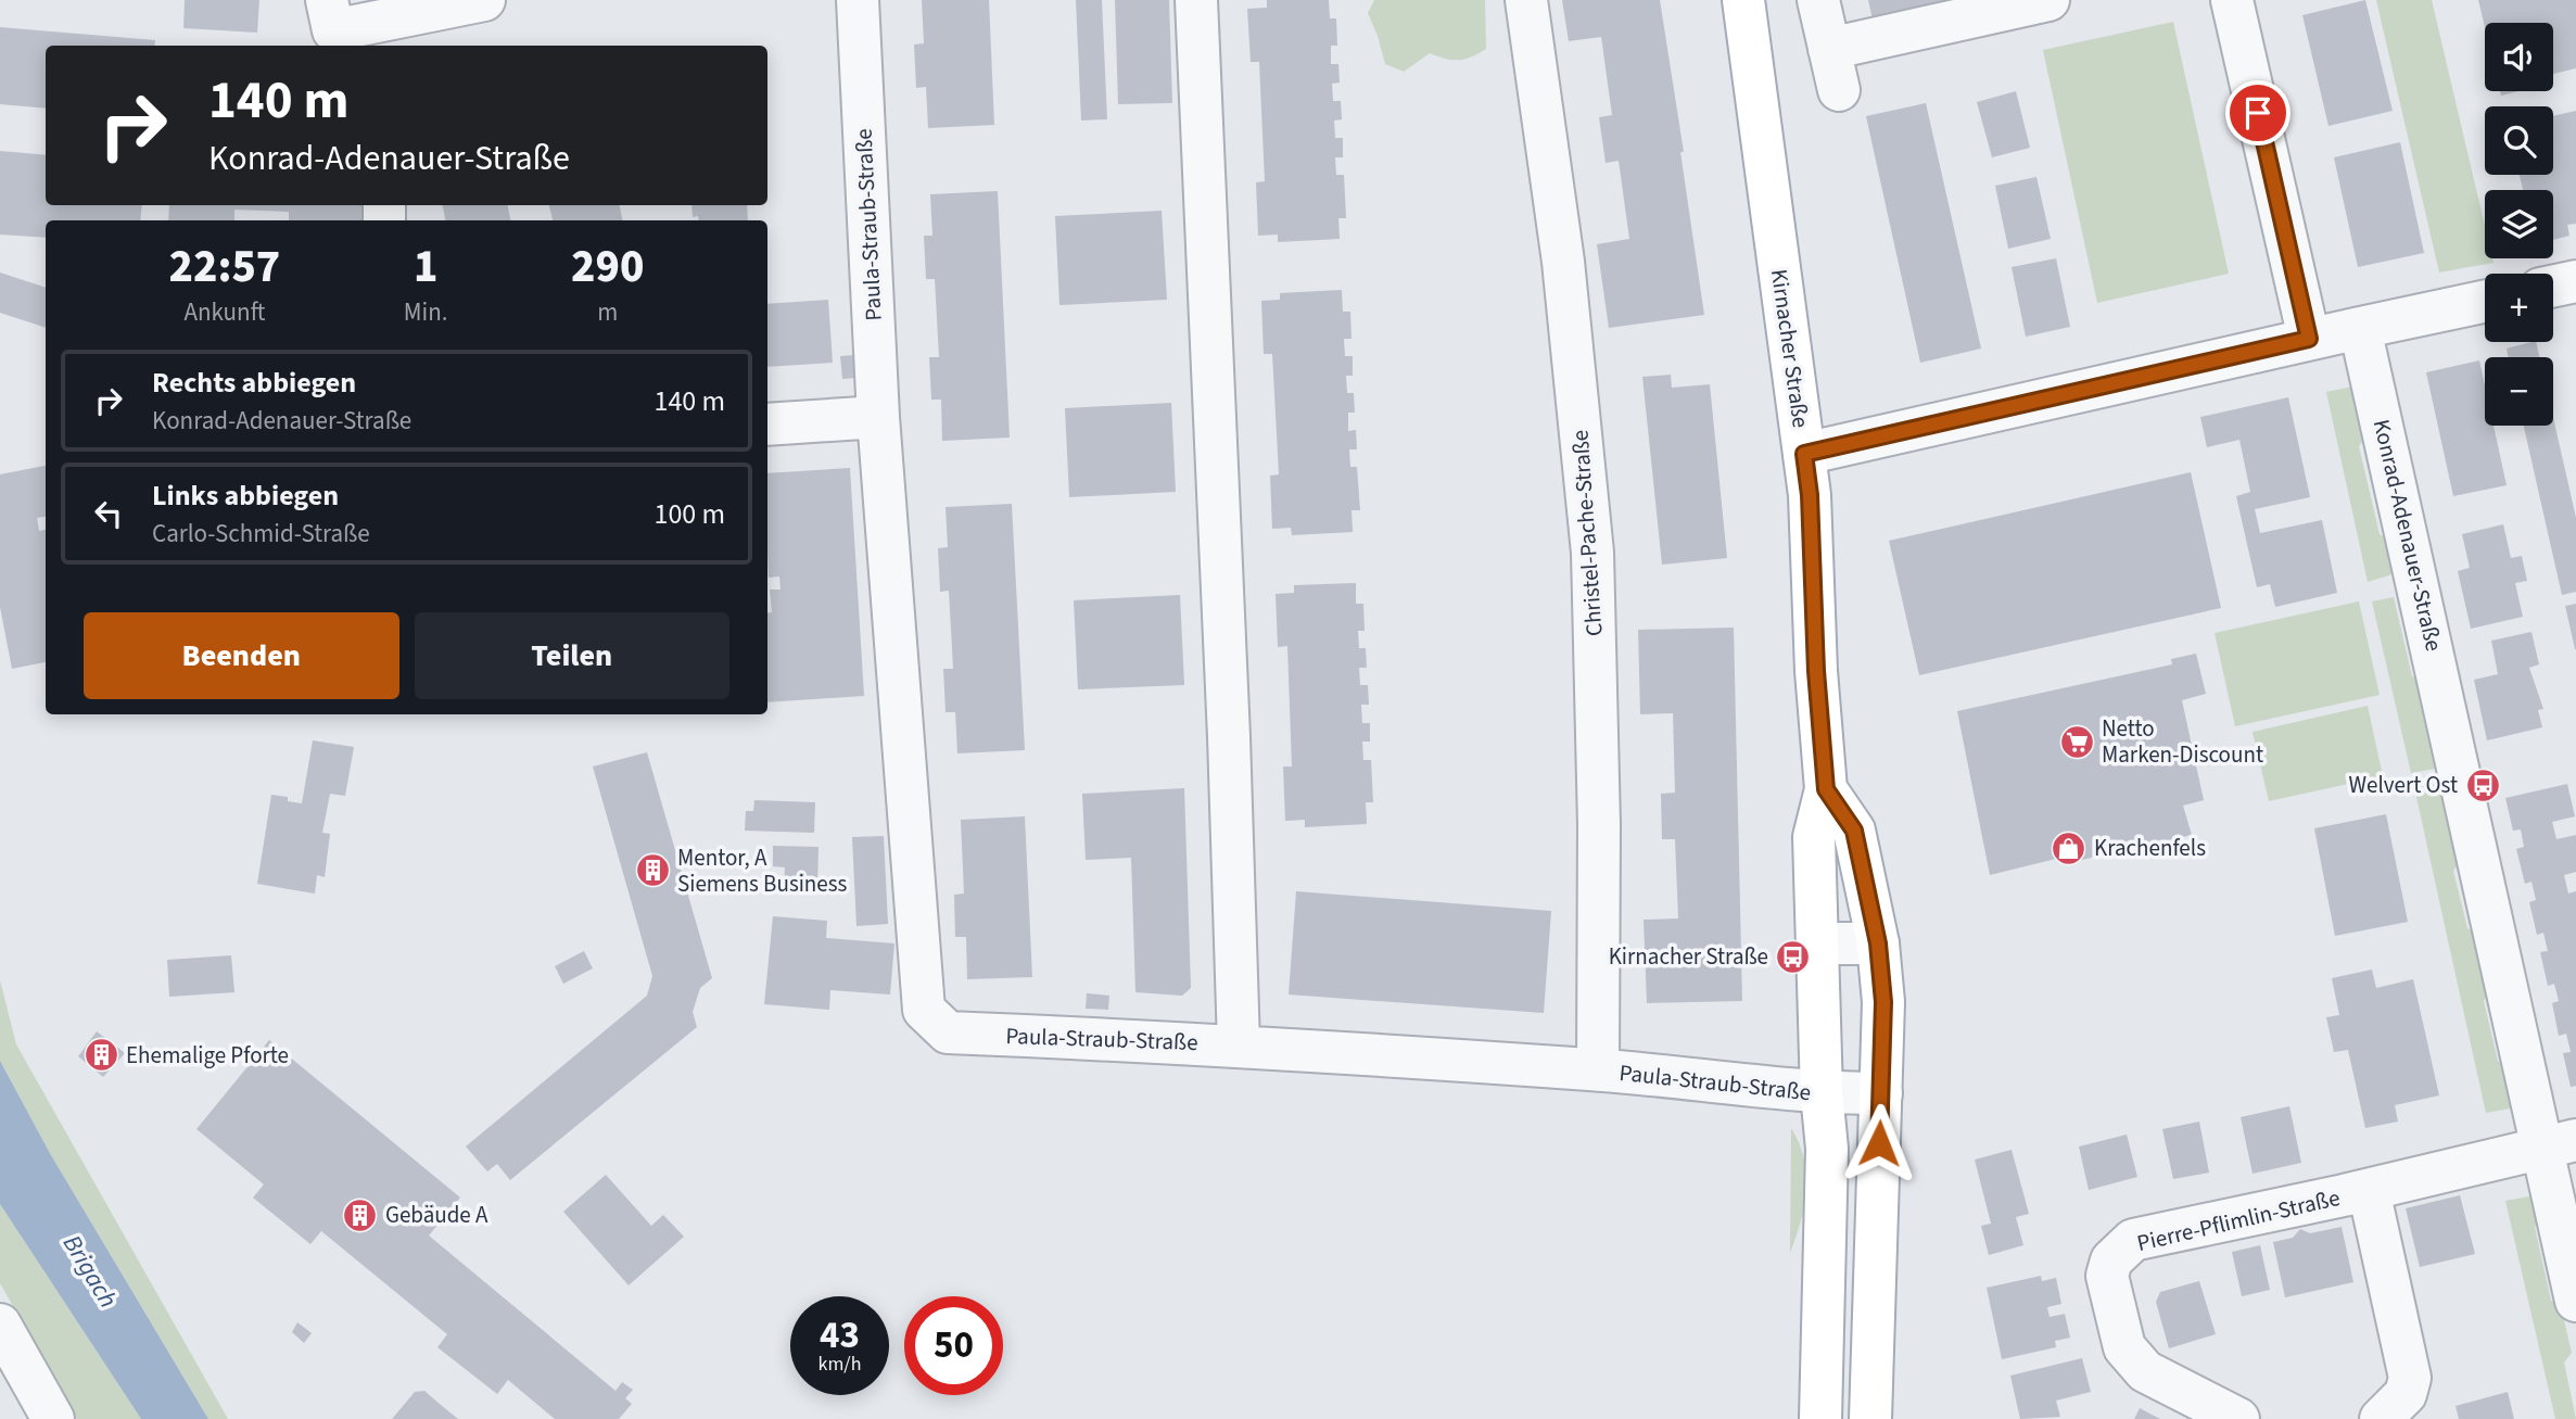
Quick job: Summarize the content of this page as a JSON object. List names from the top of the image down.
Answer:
{
  "streets": {
    "main road": ["Kirnacher Straße"],
    "street": [
      "Paula-Straub-Straße",
      "Christel-Pache-Straße",
      "Konrad-Adenauer-Straße",
      "Pierre-Pflimlin-Straße"
    ]
  },
  "crossings": [
    ["Paula-Straub-Straße", "Kirnacher Straße"],
    ["Paula-Straub-Straße", "Christel-Pache-Straße"],
    ["Konrad-Adenauer-Straße", "Pierre-Pflimlin-Straße"]
  ],
  "water": ["Brigach"],
  "places": {
    "supermarket": ["Netto Marken-Discount"],
    "bus stop": ["Welvert Ost", "Kirnacher Straße"],
    "shop": ["Krachenfels"],
    "building": ["Mentor, A Siemens Business", "Ehemalige Pforte", "Gebäude A"]
  },
  "page": {
    "map_buttons": ["+", "−"],
    "turn": ["140 m", "Konrad-Adenauer-Straße"],
    "eta": [
      "22:57",
      "Ankunft",
      "1",
      "Min.",
      "290",
      "m"
    ],
    "list": [
      {
        "name": "Rechts abbiegen",
        "note": "Konrad-Adenauer-Straße",
        "value": "140 m"
      },
      {
        "name": "Links abbiegen",
        "note": "Carlo-Schmid-Straße",
        "value": "100 m"
      }
    ],
    "buttons": ["Beenden", "Teilen"],
    "speed": "43 km/h",
    "limit": "50"
  }
}
